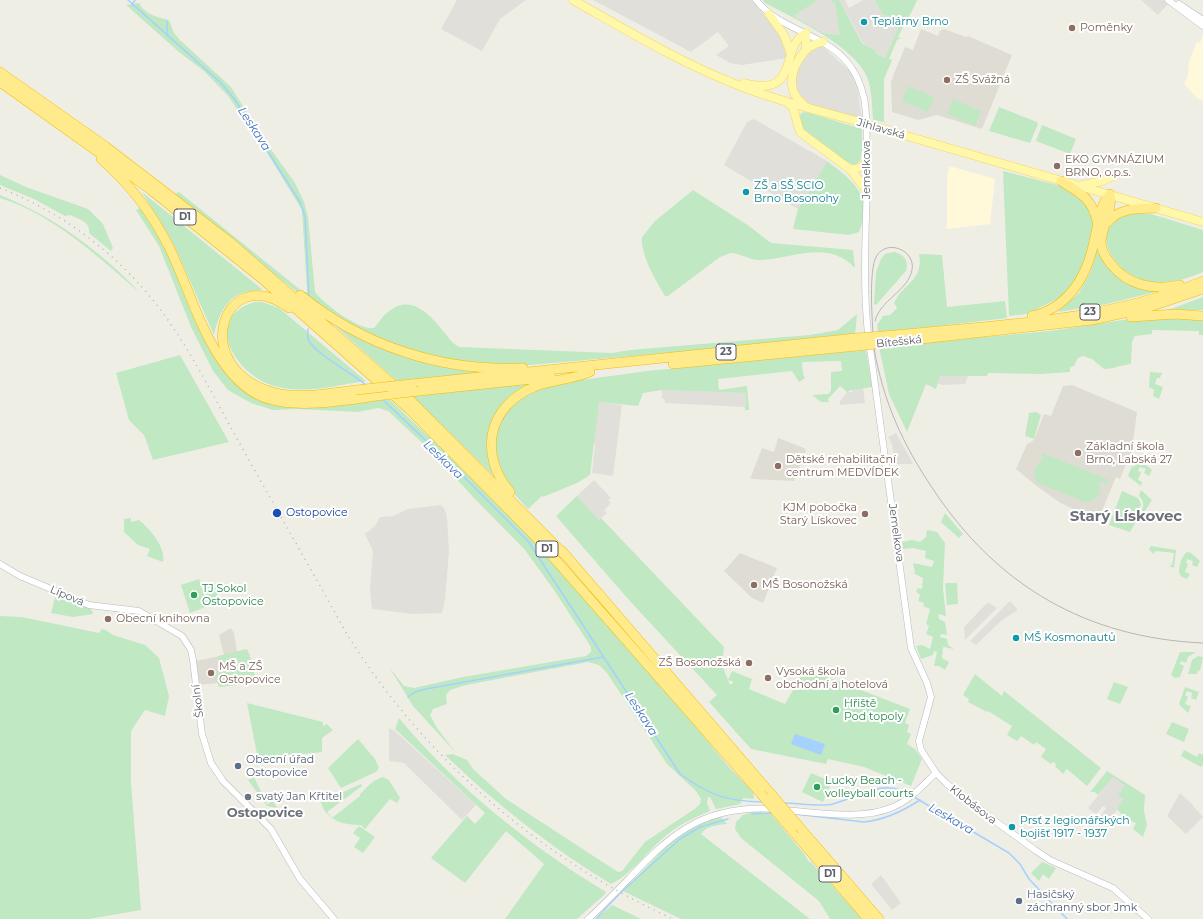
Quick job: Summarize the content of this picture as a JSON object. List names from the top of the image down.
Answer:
{
  "streets": {
    "highway": ["D1", "23", "Bítešská"],
    "main road": ["Jihlavská"],
    "street": [
      "Jemelkova",
      "Lípová",
      "Školní",
      "Klobásova"
    ]
  },
  "crossings": [
    ["Jemelkova", "Klobásova"],
    ["23", "Bítešská"],
    ["Lípová", "Školní"]
  ],
  "districts": ["Starý Lískovec", "Ostopovice"],
  "water": ["Leskava"],
  "places": [
    "Teplárny Brno",
    "Poměnky",
    "ZŠ Svážná",
    "EKO GYMNÁZIUM BRNO, o.p.s.",
    "ZŠ a SŠ SCIO Brno Bosonohy",
    "Základní škola Brno, Labská 27",
    "Dětské rehabilitační centrum MEDVÍDEK",
    "Ostopovice",
    "KJM pobočka Starý Lískovec",
    "MŠ Bosonožská",
    "TJ Sokol Ostopovice",
    "Obecní knihovna",
    "MŠ Kosmonautů",
    "ZŠ Bosonožská",
    "MŠ a ZŠ Ostopovice",
    "Vysoká škola obchodní a hotelová",
    "Hřiště Pod topoly",
    "Obecní úřad Ostopovice",
    "Lucky Beach - volleyball courts",
    "svatý Jan Křtitel",
    "Prsť z legionářských bojišť 1917 - 1937",
    "Hasičský záchranný sbor Jmk"
  ]
}
